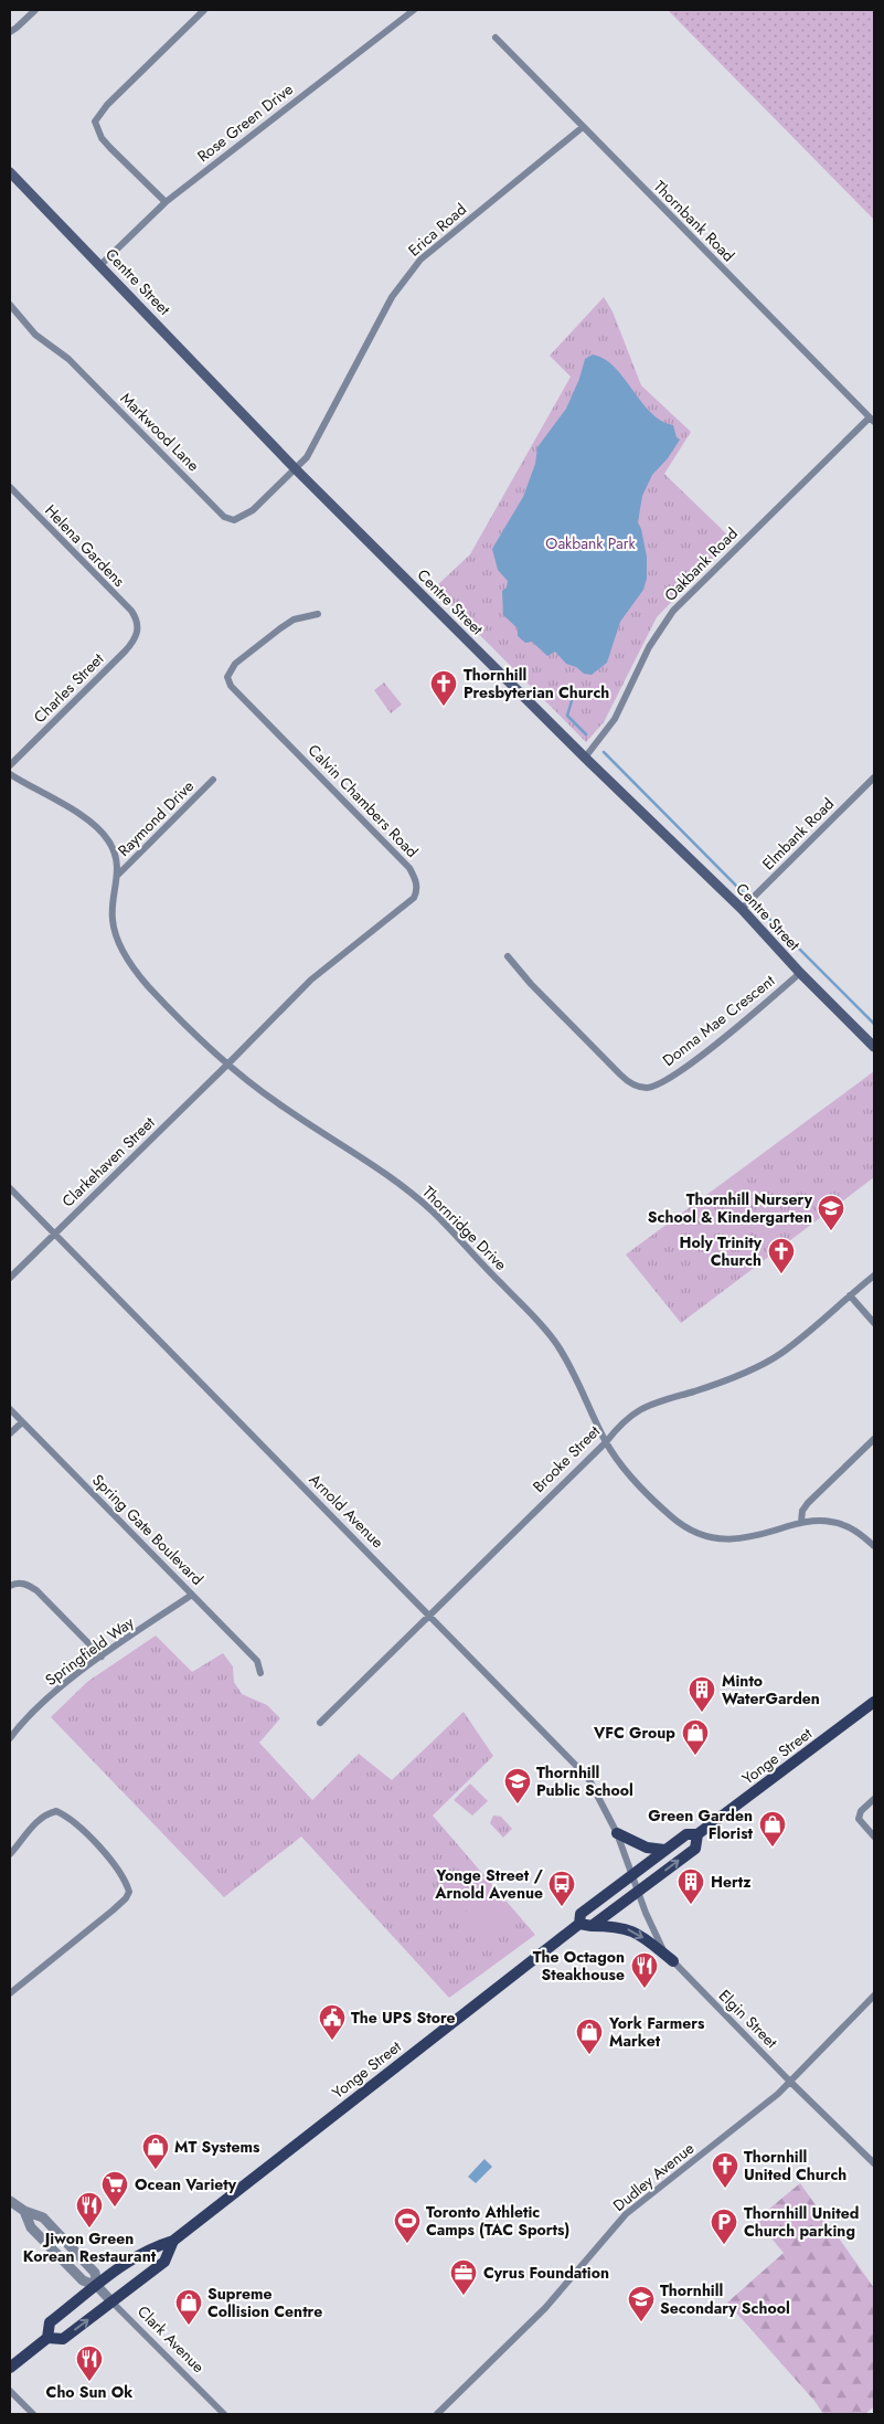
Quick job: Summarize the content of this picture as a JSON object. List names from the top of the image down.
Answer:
{
  "streets": {
    "main road": ["Centre Street", "Yonge Street"],
    "street": [
      "Rose Green Drive",
      "Thornbank Road",
      "Erica Road",
      "Markwood Lane",
      "Helena Gardens",
      "Oakbank Road",
      "Charles Street",
      "Calvin Chambers Road",
      "Raymond Drive",
      "Elmbank Road",
      "Donna Mae Crescent",
      "Clarkehaven Street",
      "Thornridge Drive",
      "Brooke Street",
      "Arnold Avenue",
      "Spring Gate Boulevard",
      "Springfield Way",
      "Elgin Street",
      "Dudley Avenue",
      "Clark Avenue"
    ]
  },
  "crossings": [
    ["Rose Green Drive", "Centre Street"],
    ["Thornbank Road", "Erica Road"],
    ["Thornbank Road", "Oakbank Road"],
    ["Erica Road", "Centre Street"],
    ["Erica Road", "Markwood Lane"],
    ["Centre Street", "Markwood Lane"],
    ["Centre Street", "Oakbank Road"],
    ["Centre Street", "Elmbank Road"],
    ["Centre Street", "Donna Mae Crescent"],
    ["Helena Gardens", "Charles Street"],
    ["Calvin Chambers Road", "Clarkehaven Street"],
    ["Calvin Chambers Road", "Thornridge Drive"],
    ["Raymond Drive", "Thornridge Drive"],
    ["Clarkehaven Street", "Thornridge Drive"],
    ["Clarkehaven Street", "Arnold Avenue"],
    ["Thornridge Drive", "Brooke Street"],
    ["Brooke Street", "Arnold Avenue"],
    ["Arnold Avenue", "Yonge Street"],
    ["Arnold Avenue", "Elgin Street"],
    ["Spring Gate Boulevard", "Springfield Way"],
    ["Yonge Street", "Elgin Street"],
    ["Yonge Street", "Clark Avenue"],
    ["Elgin Street", "Dudley Avenue"]
  ],
  "parks": ["Oakbank Park"],
  "places": {
    "church": ["Thornhill Presbyterian Church", "Holy Trinity Church", "Thornhill United Church"],
    "school or university": ["Thornhill Nursery School & Kindergarten", "Thornhill Public School", "Thornhill Secondary School"],
    "building": ["Minto WaterGarden", "Hertz"],
    "shop": [
      "VFC Group",
      "Green Garden Florist",
      "York Farmers Market",
      "MT Systems",
      "Supreme Collision Centre"
    ],
    "bus stop": ["Yonge Street / Arnold Avenue"],
    "restaurant": ["The Octagon Steakhouse", "Jiwon Green Korean Restaurant", "Cho Sun Ok"],
    "public building": ["The UPS Store"],
    "supermarket": ["Ocean Variety"],
    "sports": ["Toronto Athletic Camps (TAC Sports)"],
    "parking": ["Thornhill United Church parking"],
    "office": ["Cyrus Foundation"]
  }
}
